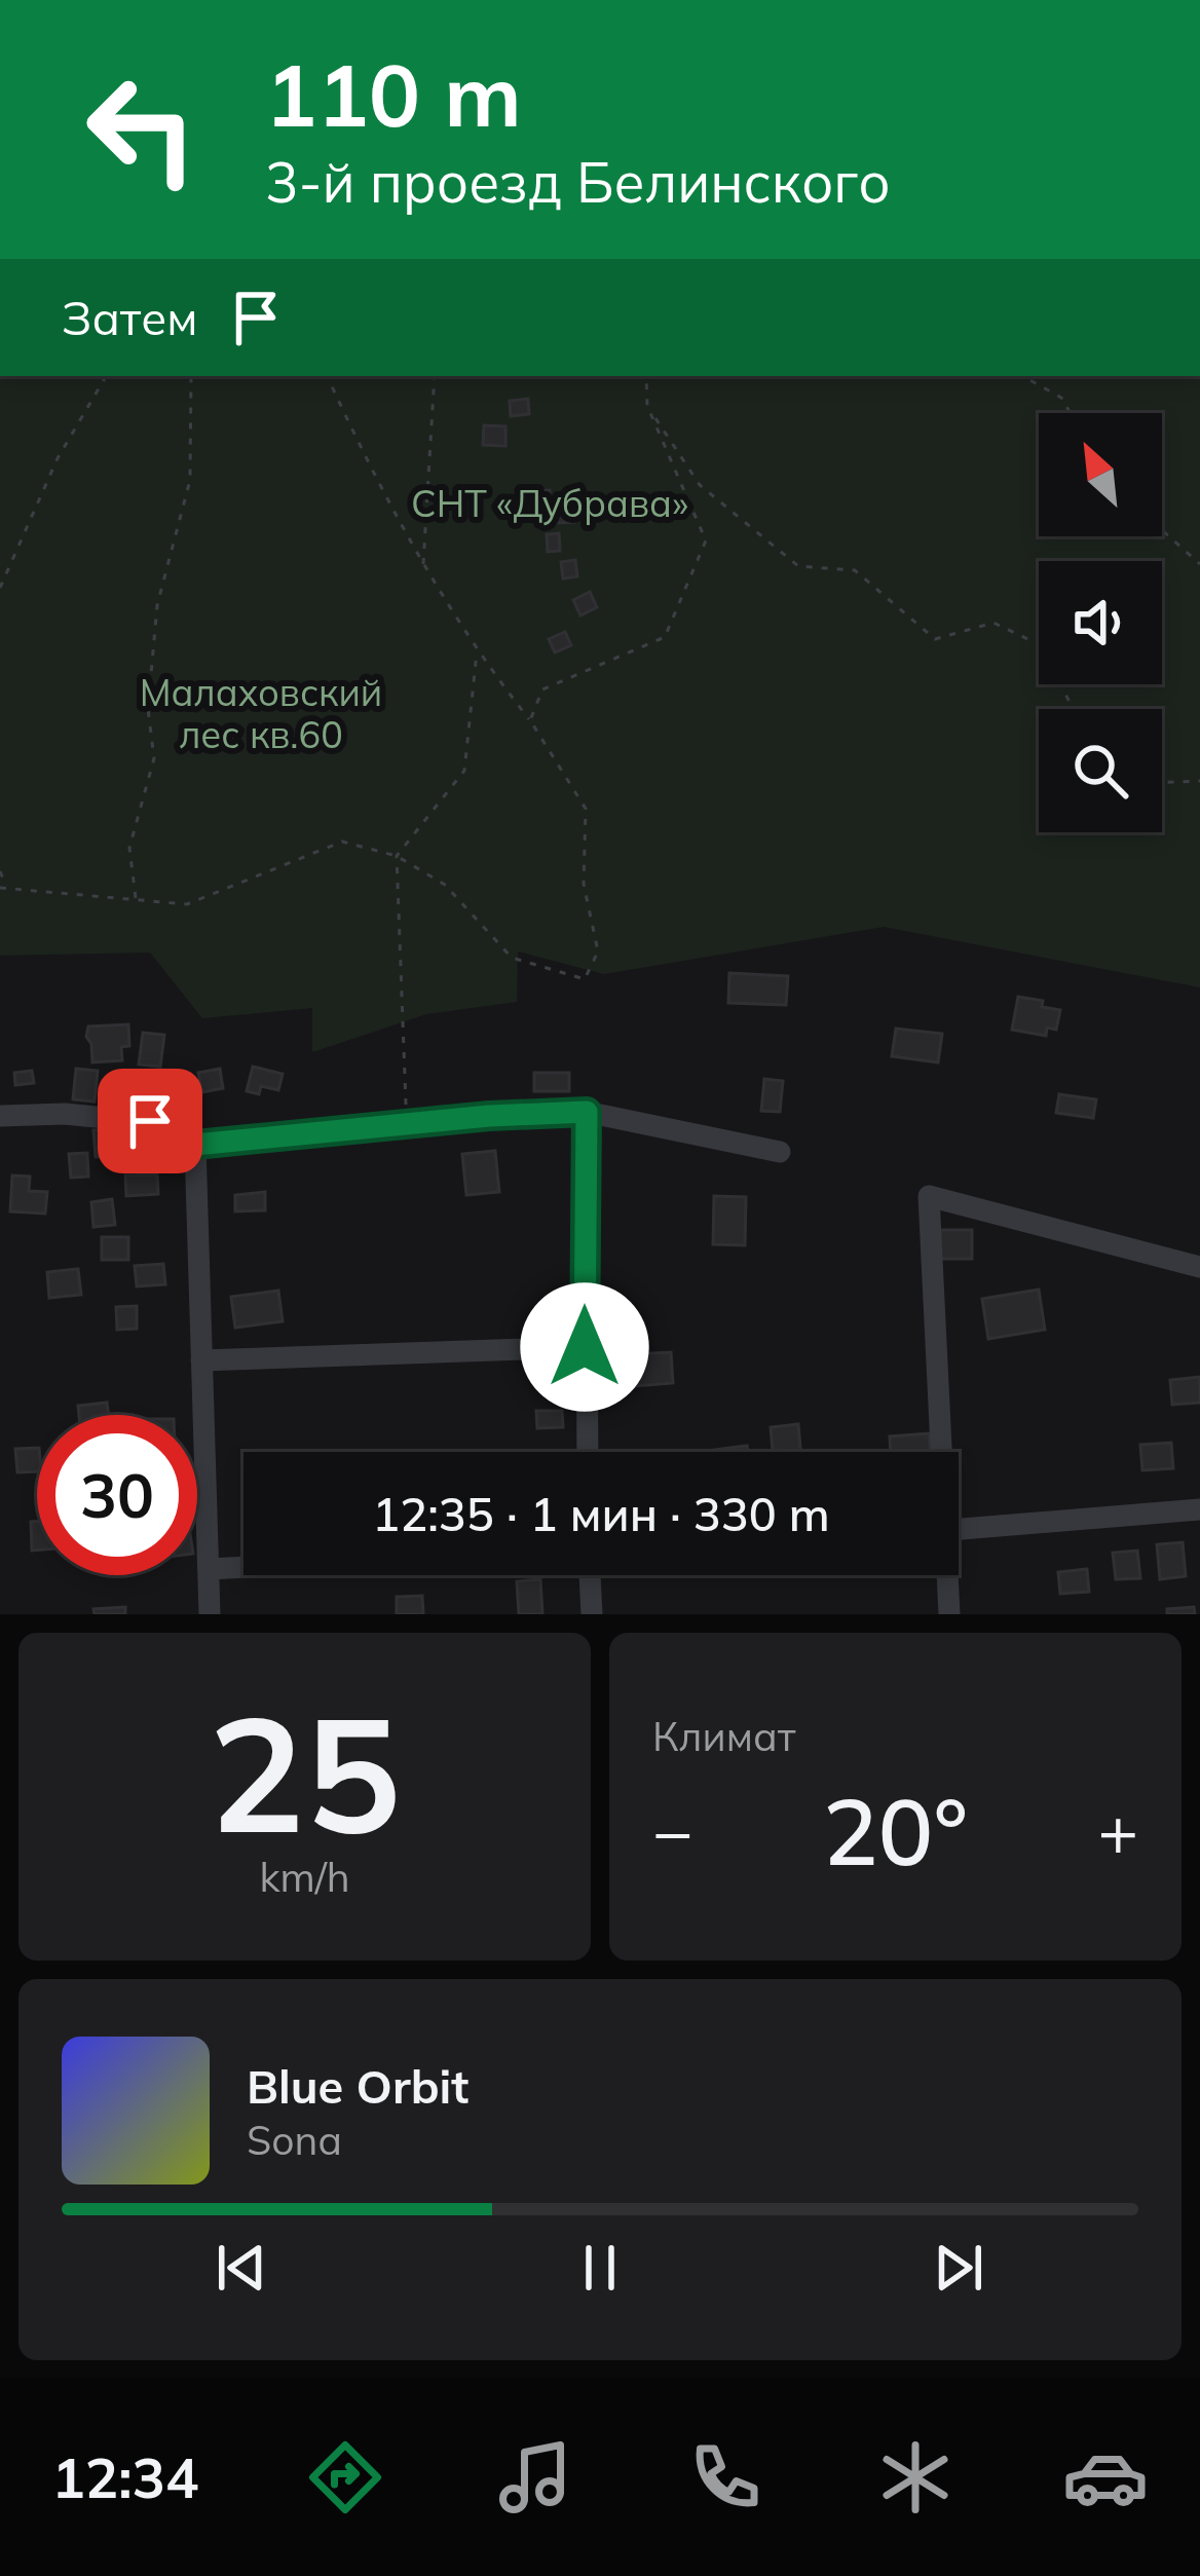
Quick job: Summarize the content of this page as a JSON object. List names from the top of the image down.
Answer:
{
  "parks": ["СНТ «Дубрава»", "Малаховский лес кв.60"],
  "north": "top left",
  "page": {
    "turn": ["110 m", "3-й проезд Белинского"],
    "then": "Затем",
    "limit": "30",
    "trip": "12:35 · 1 мин · 330 m",
    "tile": [
      ["25", "km/h"],
      "Климат"
    ],
    "heat": ["−", "20°", "+"],
    "song": ["Blue Orbit", "Sona"],
    "tabs": "12:34"
  }
}
